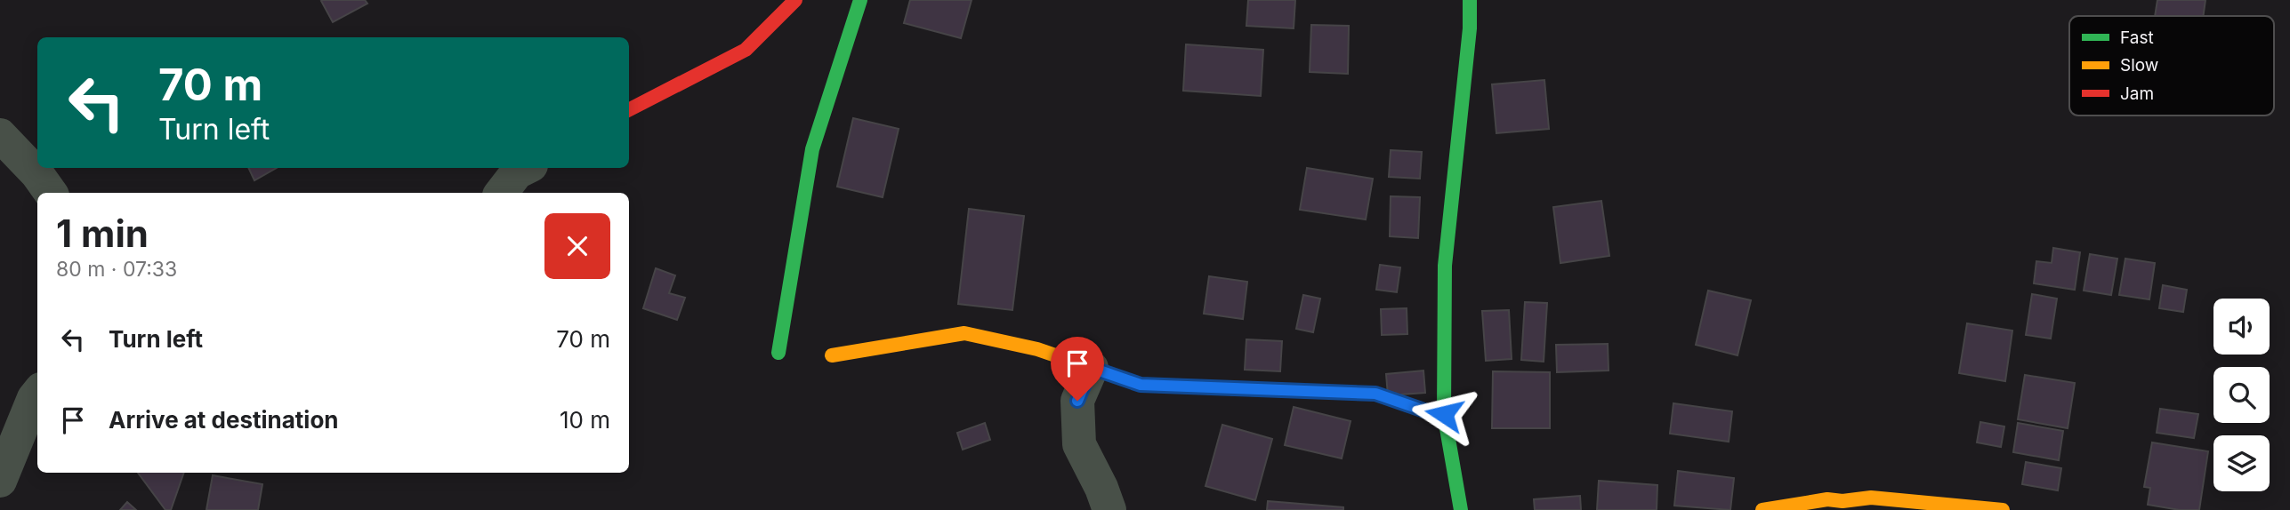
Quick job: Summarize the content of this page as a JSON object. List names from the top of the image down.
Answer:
{
  "legend": ["Fast", "Slow", "Jam"],
  "page": {
    "turn": ["70 m", "Turn left"],
    "heading": ["1 min", "80 m · 07:33"],
    "list": [
      {
        "name": "Turn left",
        "value": "70 m"
      },
      {
        "name": "Arrive at destination",
        "value": "10 m"
      }
    ]
  }
}
